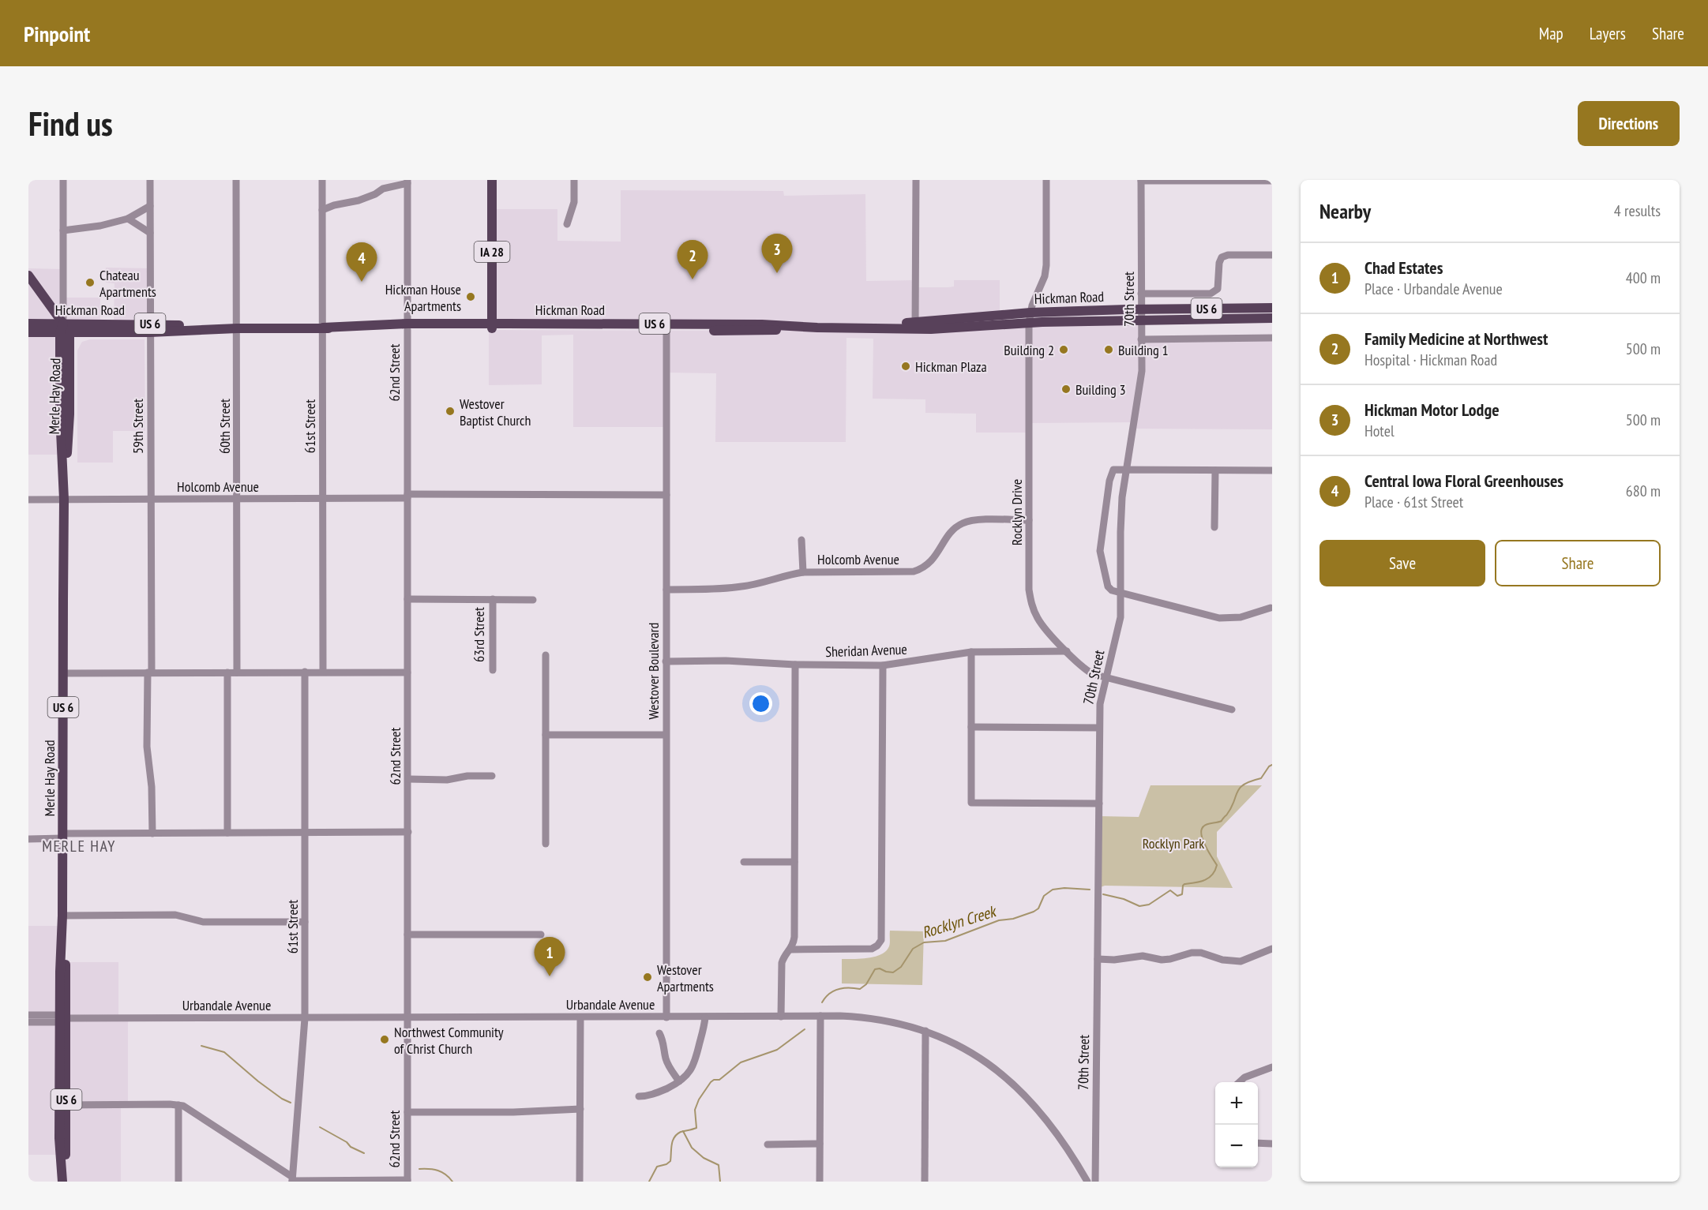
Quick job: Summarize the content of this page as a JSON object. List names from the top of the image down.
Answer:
{
  "streets": {
    "main road": [
      "IA 28",
      "Hickman Road",
      "US 6",
      "Merle Hay Road"
    ],
    "street": [
      "70th Street",
      "62nd Street",
      "59th Street",
      "60th Street",
      "61st Street",
      "Holcomb Avenue",
      "Rocklyn Drive",
      "63rd Street",
      "Sheridan Avenue",
      "Westover Boulevard",
      "Urbandale Avenue"
    ]
  },
  "crossings": [
    ["IA 28", "Hickman Road"],
    ["Hickman Road", "70th Street"],
    ["Hickman Road", "US 6"],
    ["Hickman Road", "62nd Street"],
    ["Hickman Road", "Merle Hay Road"],
    ["Hickman Road", "59th Street"],
    ["Hickman Road", "60th Street"],
    ["Hickman Road", "61st Street"],
    ["Hickman Road", "Rocklyn Drive"],
    ["Hickman Road", "Westover Boulevard"],
    ["70th Street", "Rocklyn Drive"],
    ["US 6", "Merle Hay Road"],
    ["62nd Street", "Holcomb Avenue"],
    ["62nd Street", "Urbandale Avenue"],
    ["Merle Hay Road", "Holcomb Avenue"],
    ["Merle Hay Road", "Urbandale Avenue"],
    ["59th Street", "Holcomb Avenue"],
    ["60th Street", "Holcomb Avenue"],
    ["61st Street", "Holcomb Avenue"],
    ["61st Street", "Urbandale Avenue"],
    ["Holcomb Avenue", "Rocklyn Drive"],
    ["Holcomb Avenue", "Westover Boulevard"],
    ["Rocklyn Drive", "Sheridan Avenue"],
    ["Sheridan Avenue", "Westover Boulevard"],
    ["Westover Boulevard", "Urbandale Avenue"]
  ],
  "districts": ["MERLE HAY"],
  "water": ["Rocklyn Creek"],
  "parks": ["Rocklyn Park"],
  "places": [
    "Chateau Apartments",
    "Hickman House Apartments",
    "Building 2",
    "Building 1",
    "Hickman Plaza",
    "Building 3",
    "Westover Baptist Church",
    "Westover Apartments",
    "Northwest Community of Christ Church"
  ],
  "page": {
    "header": "Pinpoint",
    "nav": ["Map", "Layers", "Share"],
    "buttons": [
      "Directions",
      ["Save", "Share"]
    ],
    "title": "Find us",
    "heading": ["Nearby", "4 results"],
    "pins": [
      "3",
      "2",
      "4",
      "1"
    ],
    "list": [
      {
        "mark": "1",
        "name": "Chad Estates",
        "note": "Place · Urbandale Avenue",
        "value": "400 m"
      },
      {
        "mark": "2",
        "name": "Family Medicine at Northwest",
        "note": "Hospital · Hickman Road",
        "value": "500 m"
      },
      {
        "mark": "3",
        "name": "Hickman Motor Lodge",
        "note": "Hotel",
        "value": "500 m"
      },
      {
        "mark": "4",
        "name": "Central Iowa Floral Greenhouses",
        "note": "Place · 61st Street",
        "value": "680 m"
      }
    ],
    "map_buttons": ["+", "−"]
  }
}
